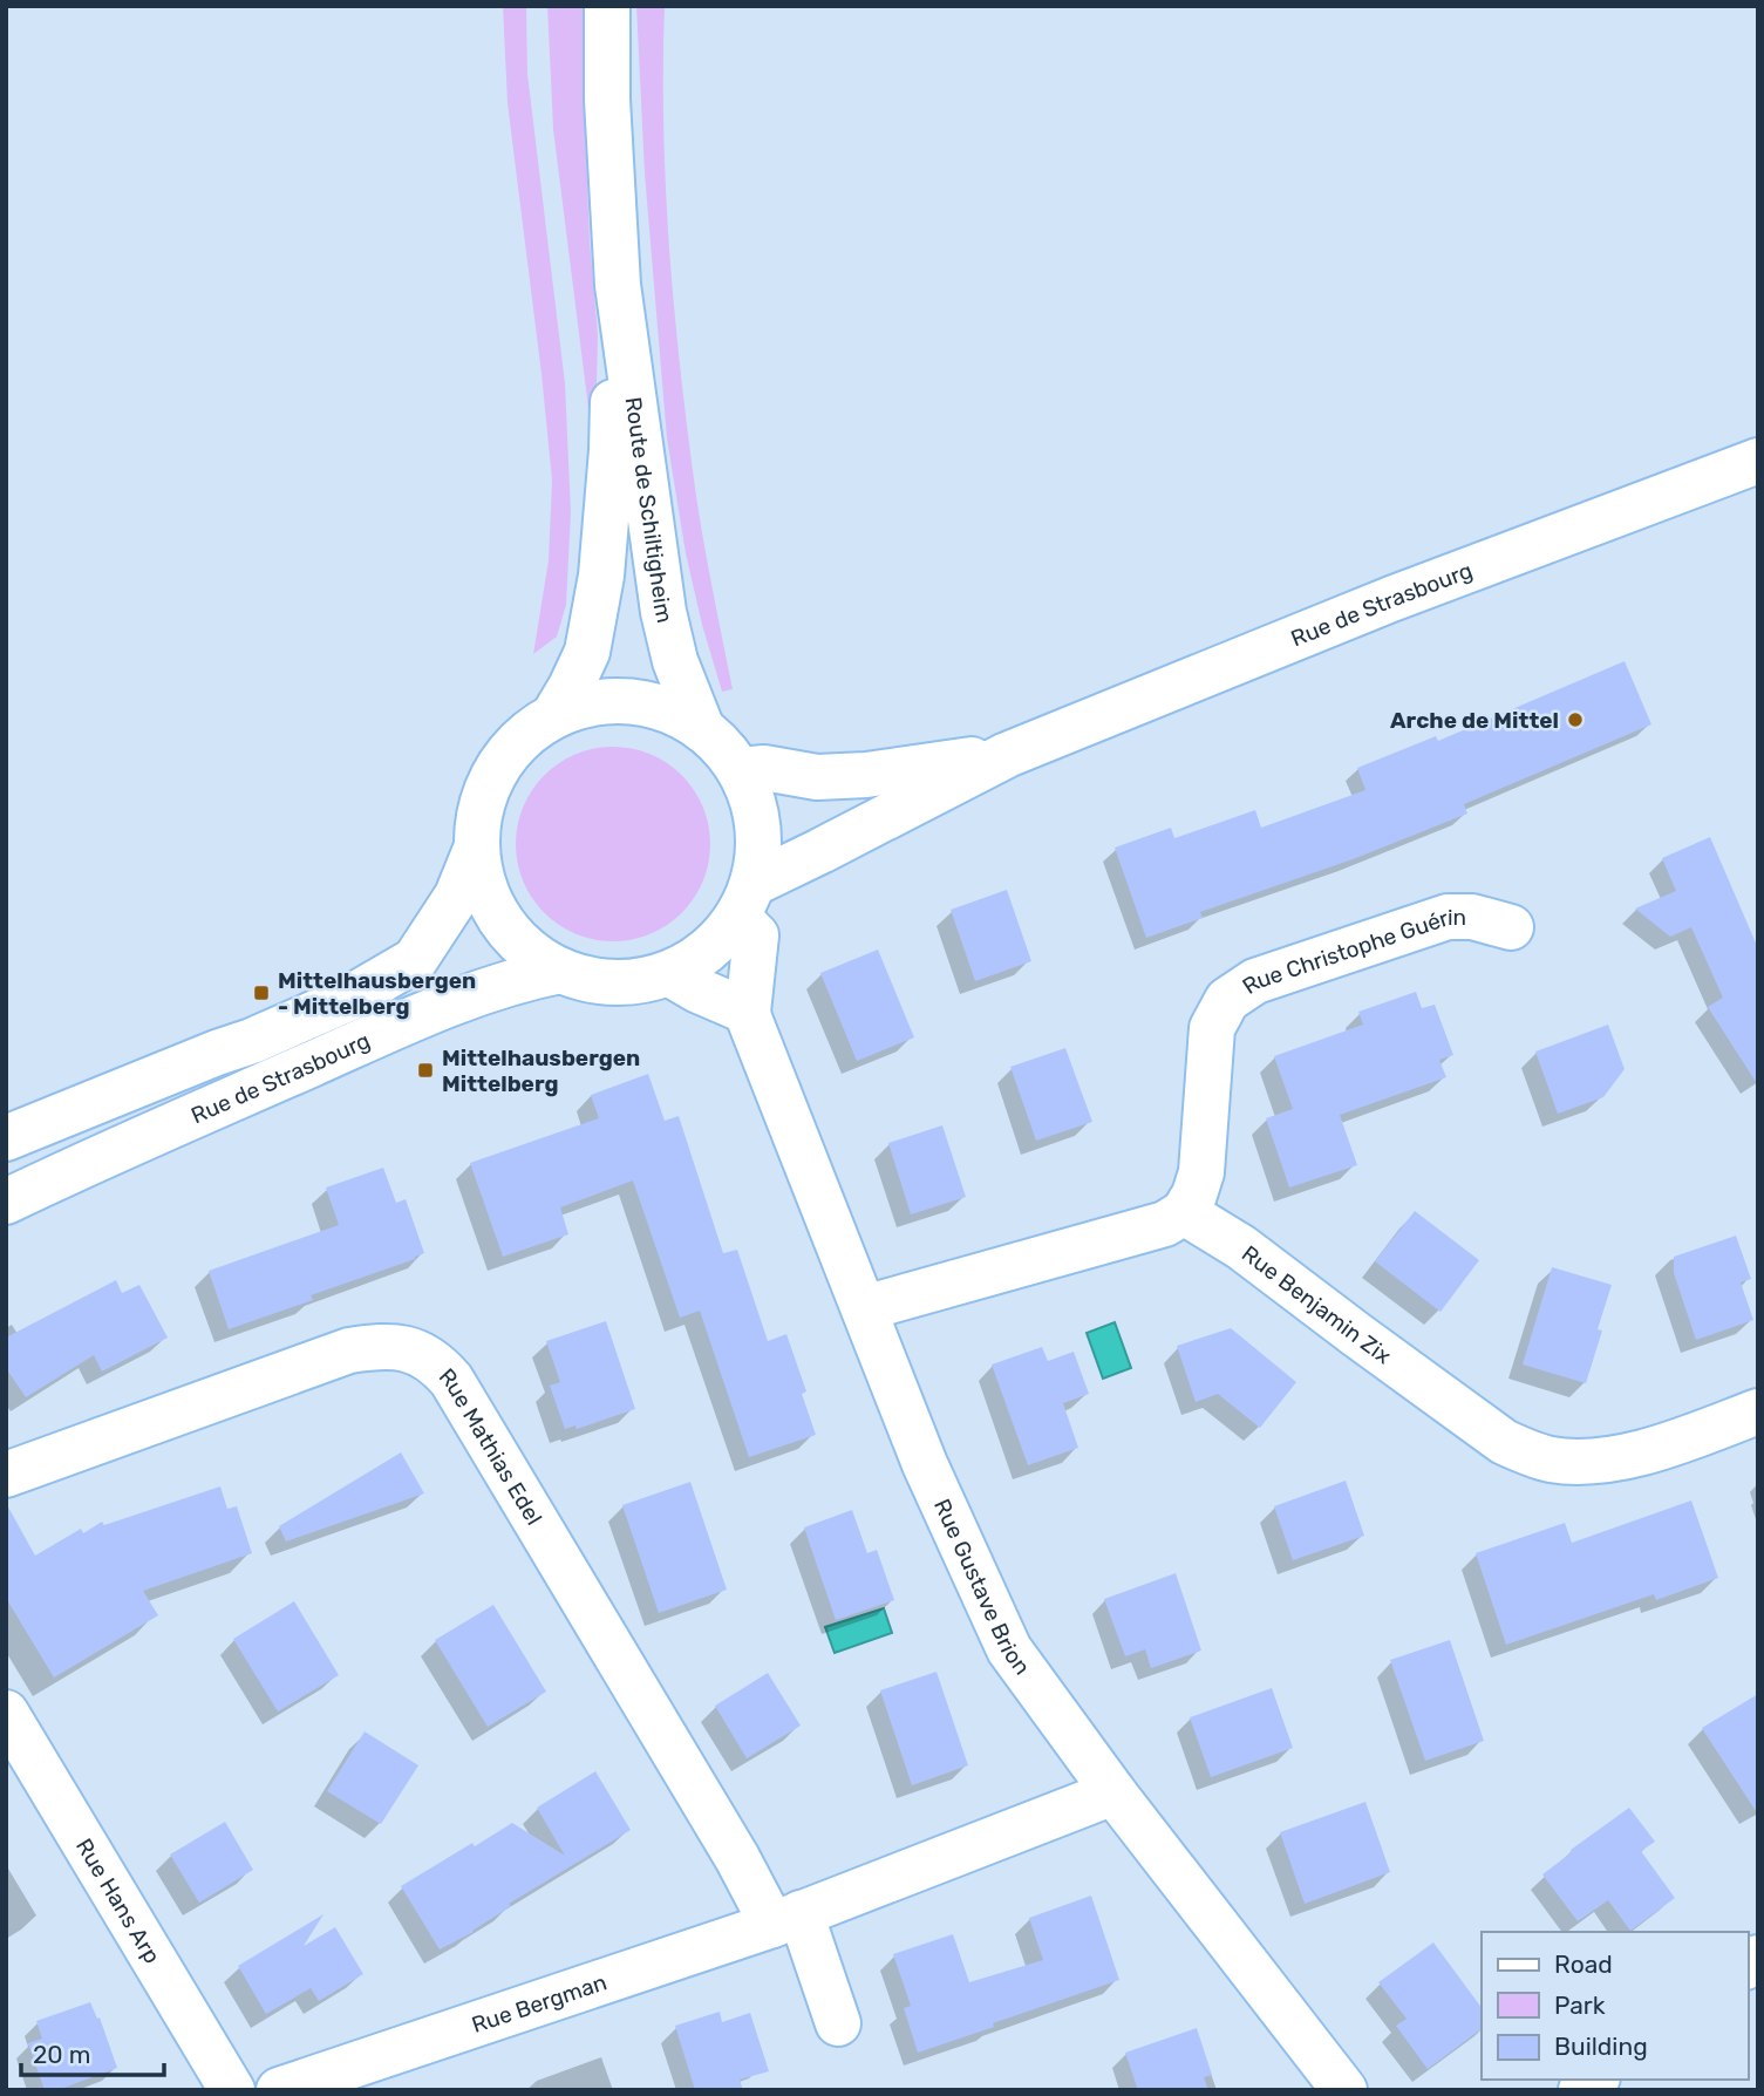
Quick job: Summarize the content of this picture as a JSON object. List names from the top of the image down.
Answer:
{
  "streets": {
    "street": [
      "Route de Schiltigheim",
      "Rue de Strasbourg",
      "Rue Christophe Guérin",
      "Rue Benjamin Zix",
      "Rue Mathias Edel",
      "Rue Gustave Brion",
      "Rue Hans Arp",
      "Rue Bergman"
    ]
  },
  "crossings": [
    ["Route de Schiltigheim", "Rue de Strasbourg"],
    ["Route de Schiltigheim", "Rue Gustave Brion"],
    ["Rue de Strasbourg", "Rue Gustave Brion"],
    ["Rue Christophe Guérin", "Rue Benjamin Zix"],
    ["Rue Mathias Edel", "Rue Bergman"],
    ["Rue Gustave Brion", "Rue Bergman"]
  ],
  "places": {
    "other": ["Arche de Mittel"],
    "transit": ["Mittelhausbergen - Mittelberg", "Mittelhausbergen Mittelberg"]
  },
  "legend": ["Road", "Park", "Building"],
  "scale_bar": "20 m"
}
